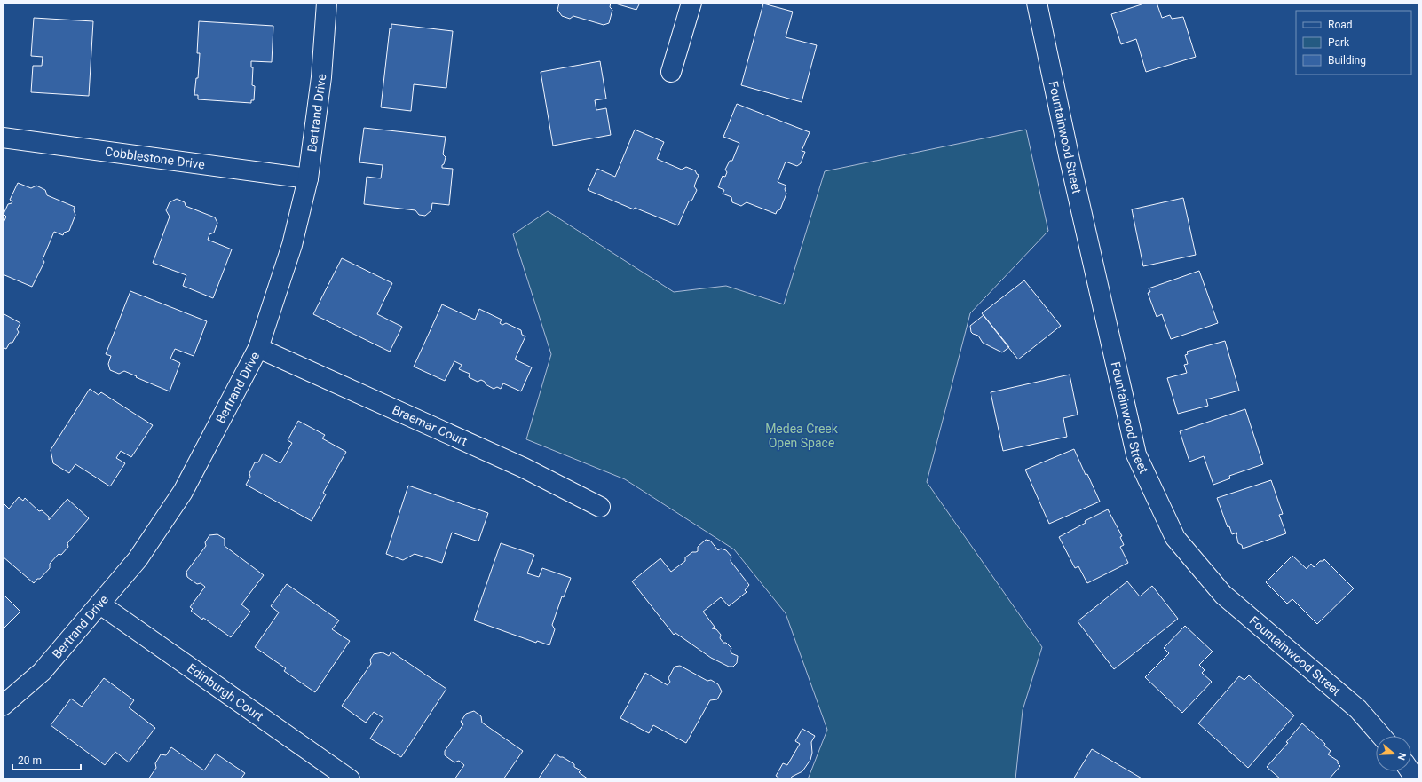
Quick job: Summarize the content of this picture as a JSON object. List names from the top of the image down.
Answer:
{
  "streets": {
    "street": [
      "Bertrand Drive",
      "Fountainwood Street",
      "Cobblestone Drive",
      "Braemar Court",
      "Edinburgh Court"
    ]
  },
  "crossings": [
    ["Bertrand Drive", "Cobblestone Drive"],
    ["Bertrand Drive", "Braemar Court"],
    ["Bertrand Drive", "Edinburgh Court"]
  ],
  "parks": ["Medea Creek Open Space"],
  "legend": ["Road", "Park", "Building"],
  "scale_bar": "20 m",
  "north": "right"
}
